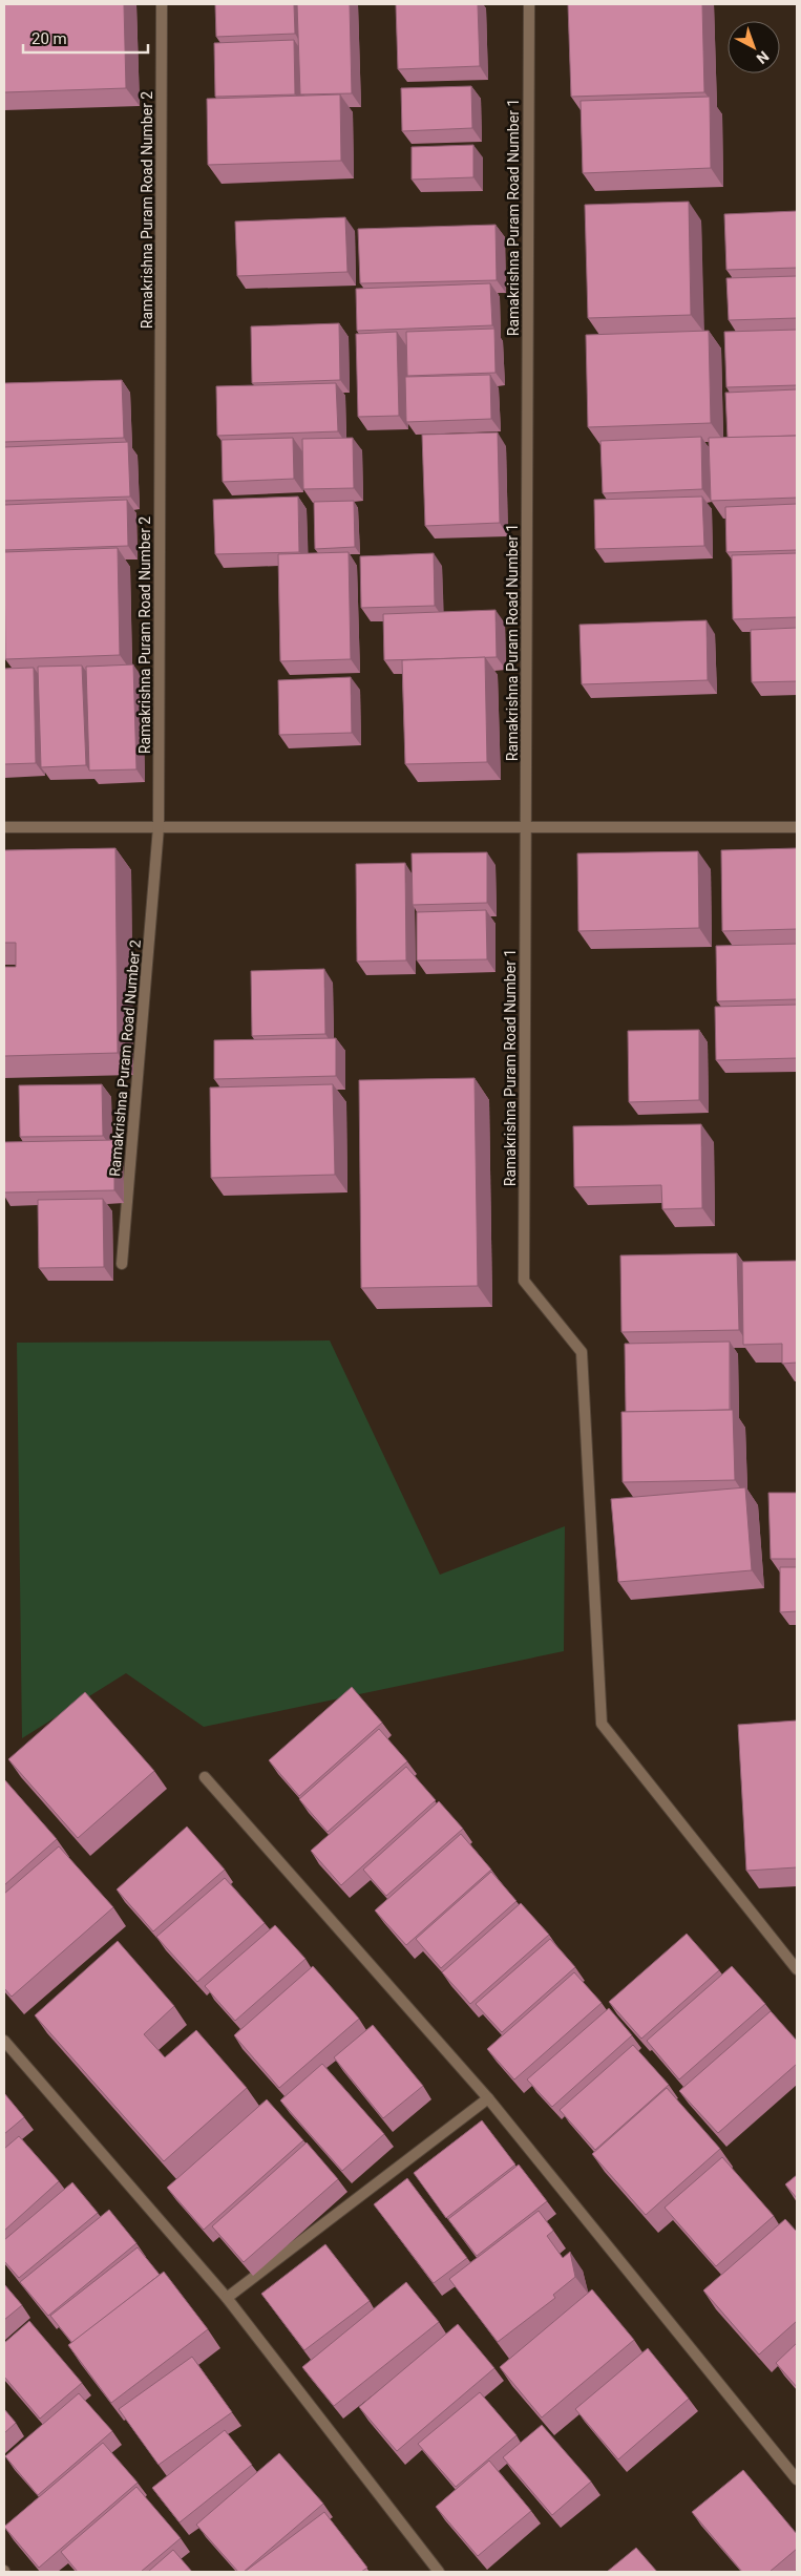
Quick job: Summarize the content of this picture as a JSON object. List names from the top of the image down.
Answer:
{
  "streets": {
    "street": ["Ramakrishna Puram Road Number 2", "Ramakrishna Puram Road Number 1"]
  },
  "scale_bar": "20 m",
  "north": "bottom right"
}
